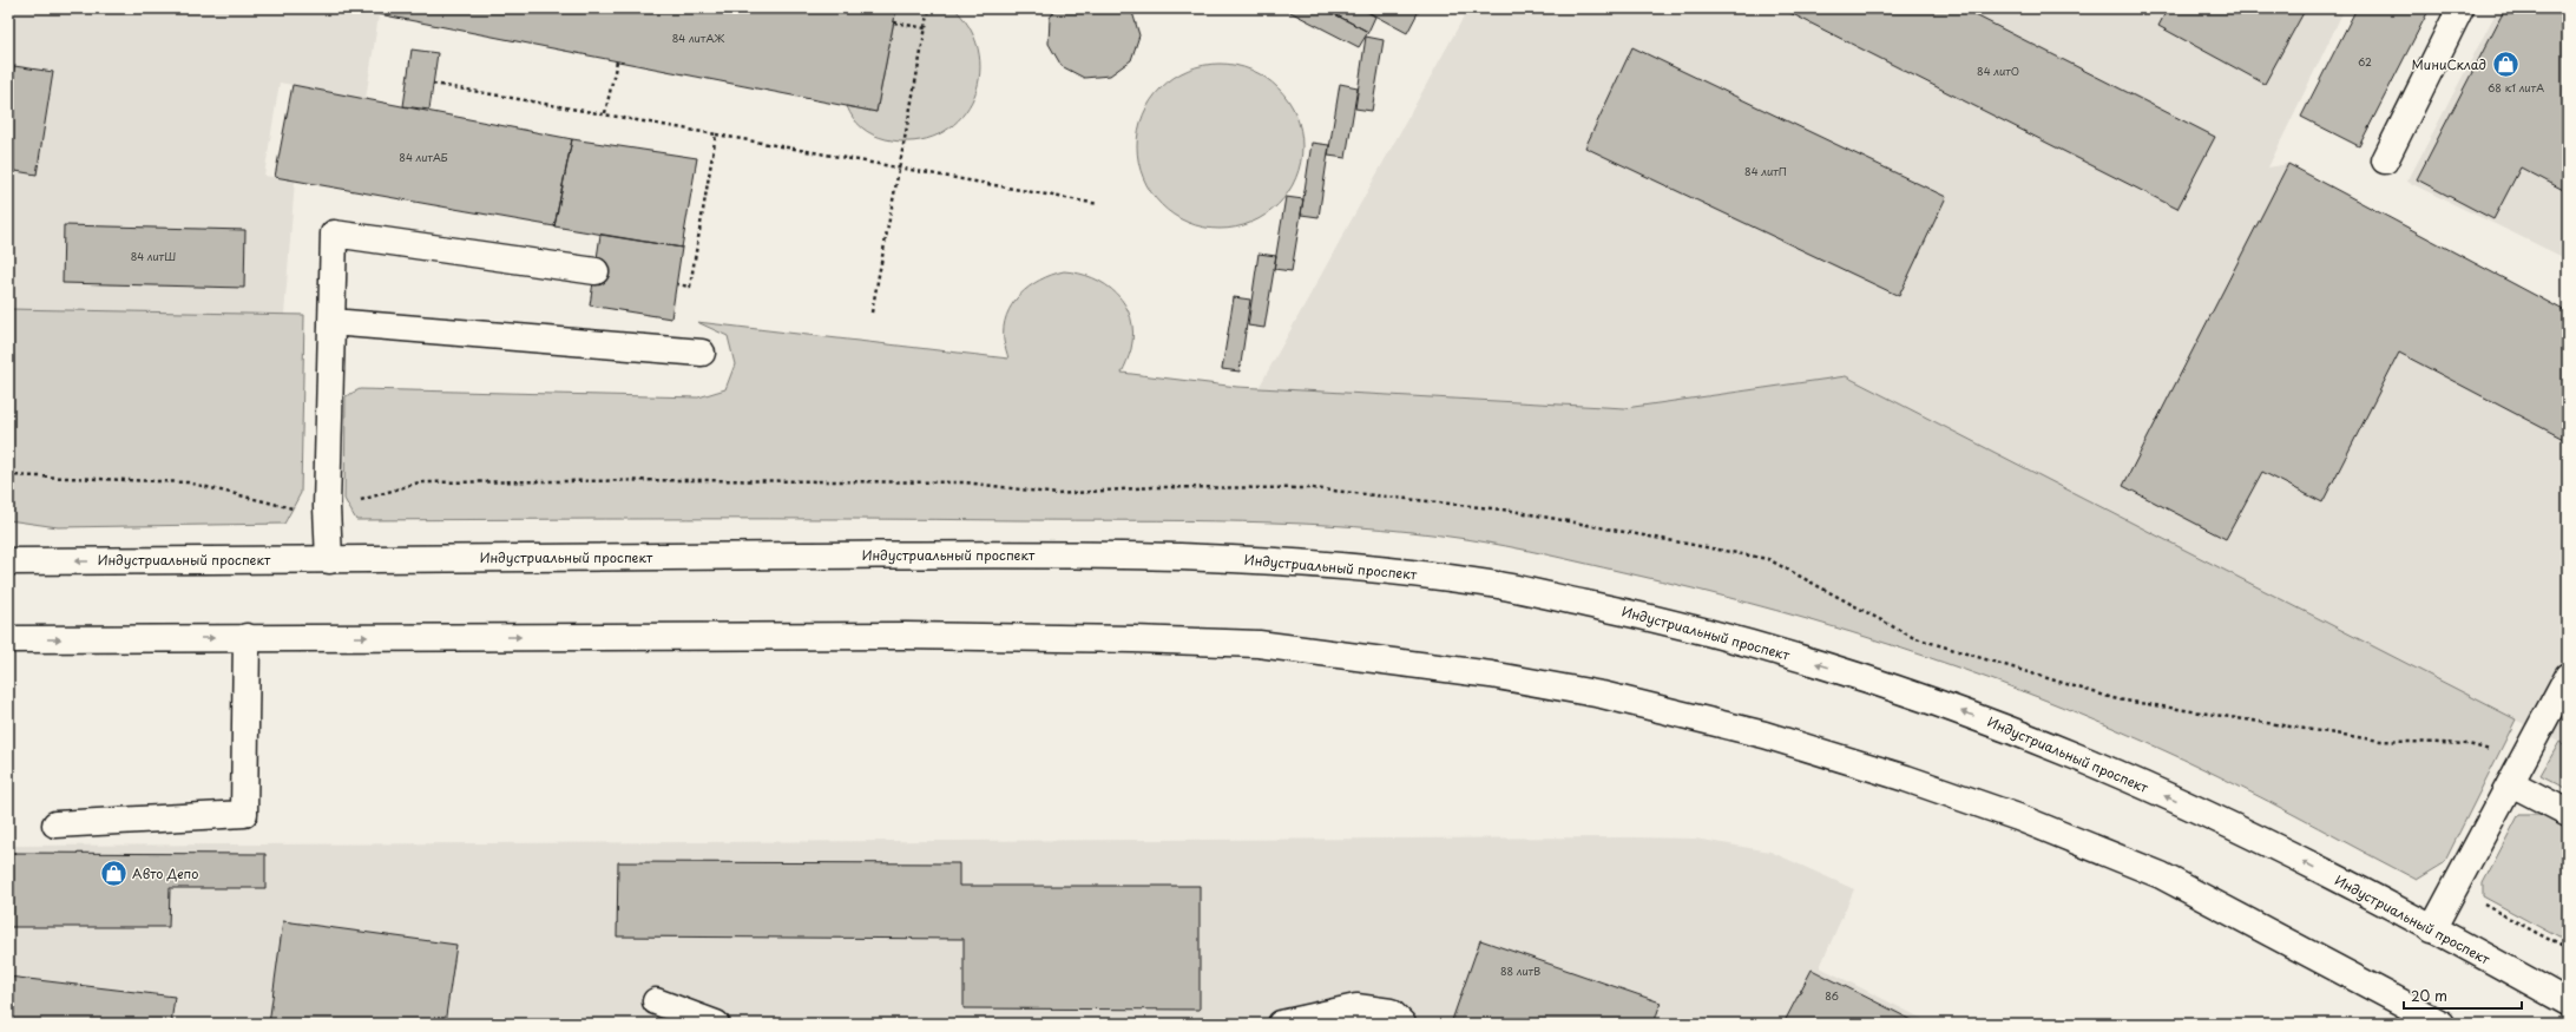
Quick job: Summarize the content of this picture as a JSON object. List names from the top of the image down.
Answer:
{
  "streets": {
    "main road": ["Индустриальный проспект"]
  },
  "places": {
    "shop": ["МиниСклад", "Авто Депо"]
  },
  "house_numbers": [
    "84 литАЖ",
    "62",
    "84 литО",
    "68 к1 литА",
    "84 литАБ",
    "84 литП",
    "84 литШ",
    "88 литВ",
    "86"
  ],
  "scale_bar": "20 m"
}
